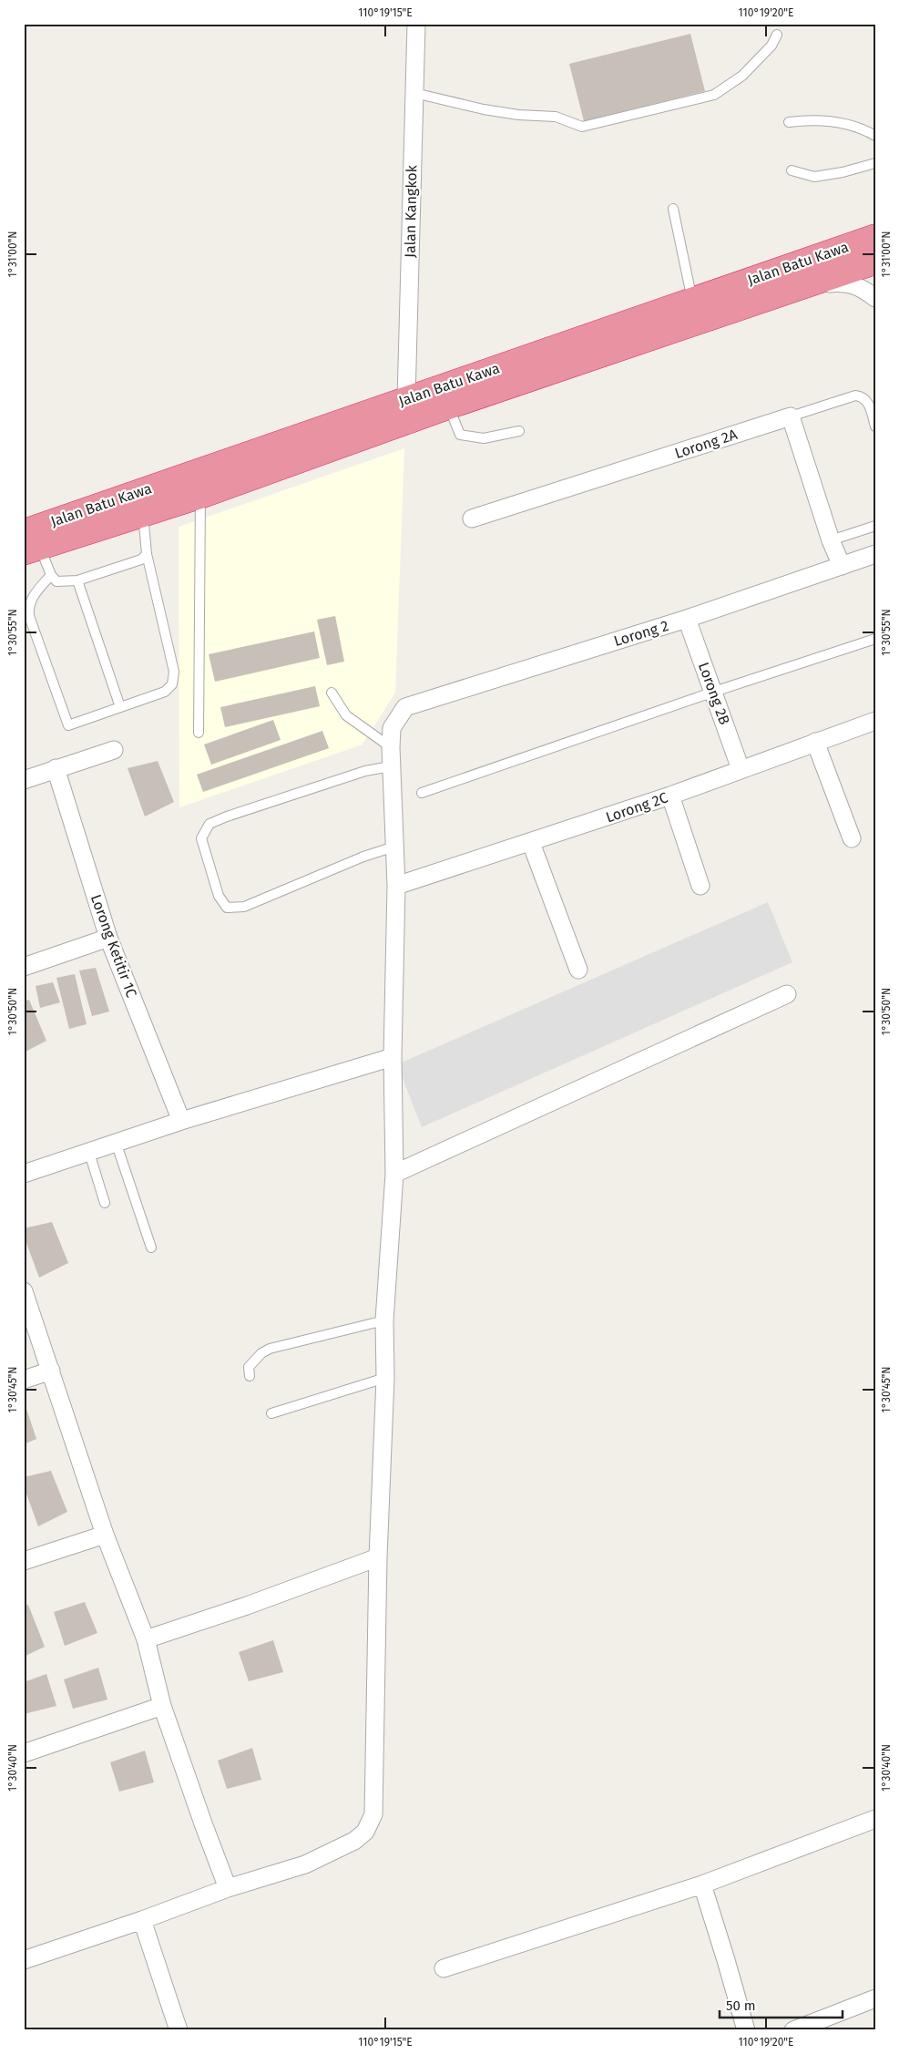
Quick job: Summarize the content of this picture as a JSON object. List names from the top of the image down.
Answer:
{
  "streets": {
    "highway": ["Jalan Batu Kawa"],
    "street": [
      "Jalan Kangkok",
      "Lorong 2A",
      "Lorong 2",
      "Lorong 2B",
      "Lorong 2C",
      "Lorong Ketitir 1C"
    ]
  },
  "crossings": [
    ["Jalan Kangkok", "Jalan Batu Kawa"],
    ["Lorong 2", "Lorong 2B"],
    ["Lorong 2B", "Lorong 2C"]
  ],
  "scale_bar": "50 m",
  "coordinates": [
    "110°19'15\"E",
    "110°19'20\"E",
    "1°31'00\"N",
    "1°30'55\"N",
    "1°30'50\"N",
    "1°30'45\"N",
    "1°30'40\"N"
  ]
}
